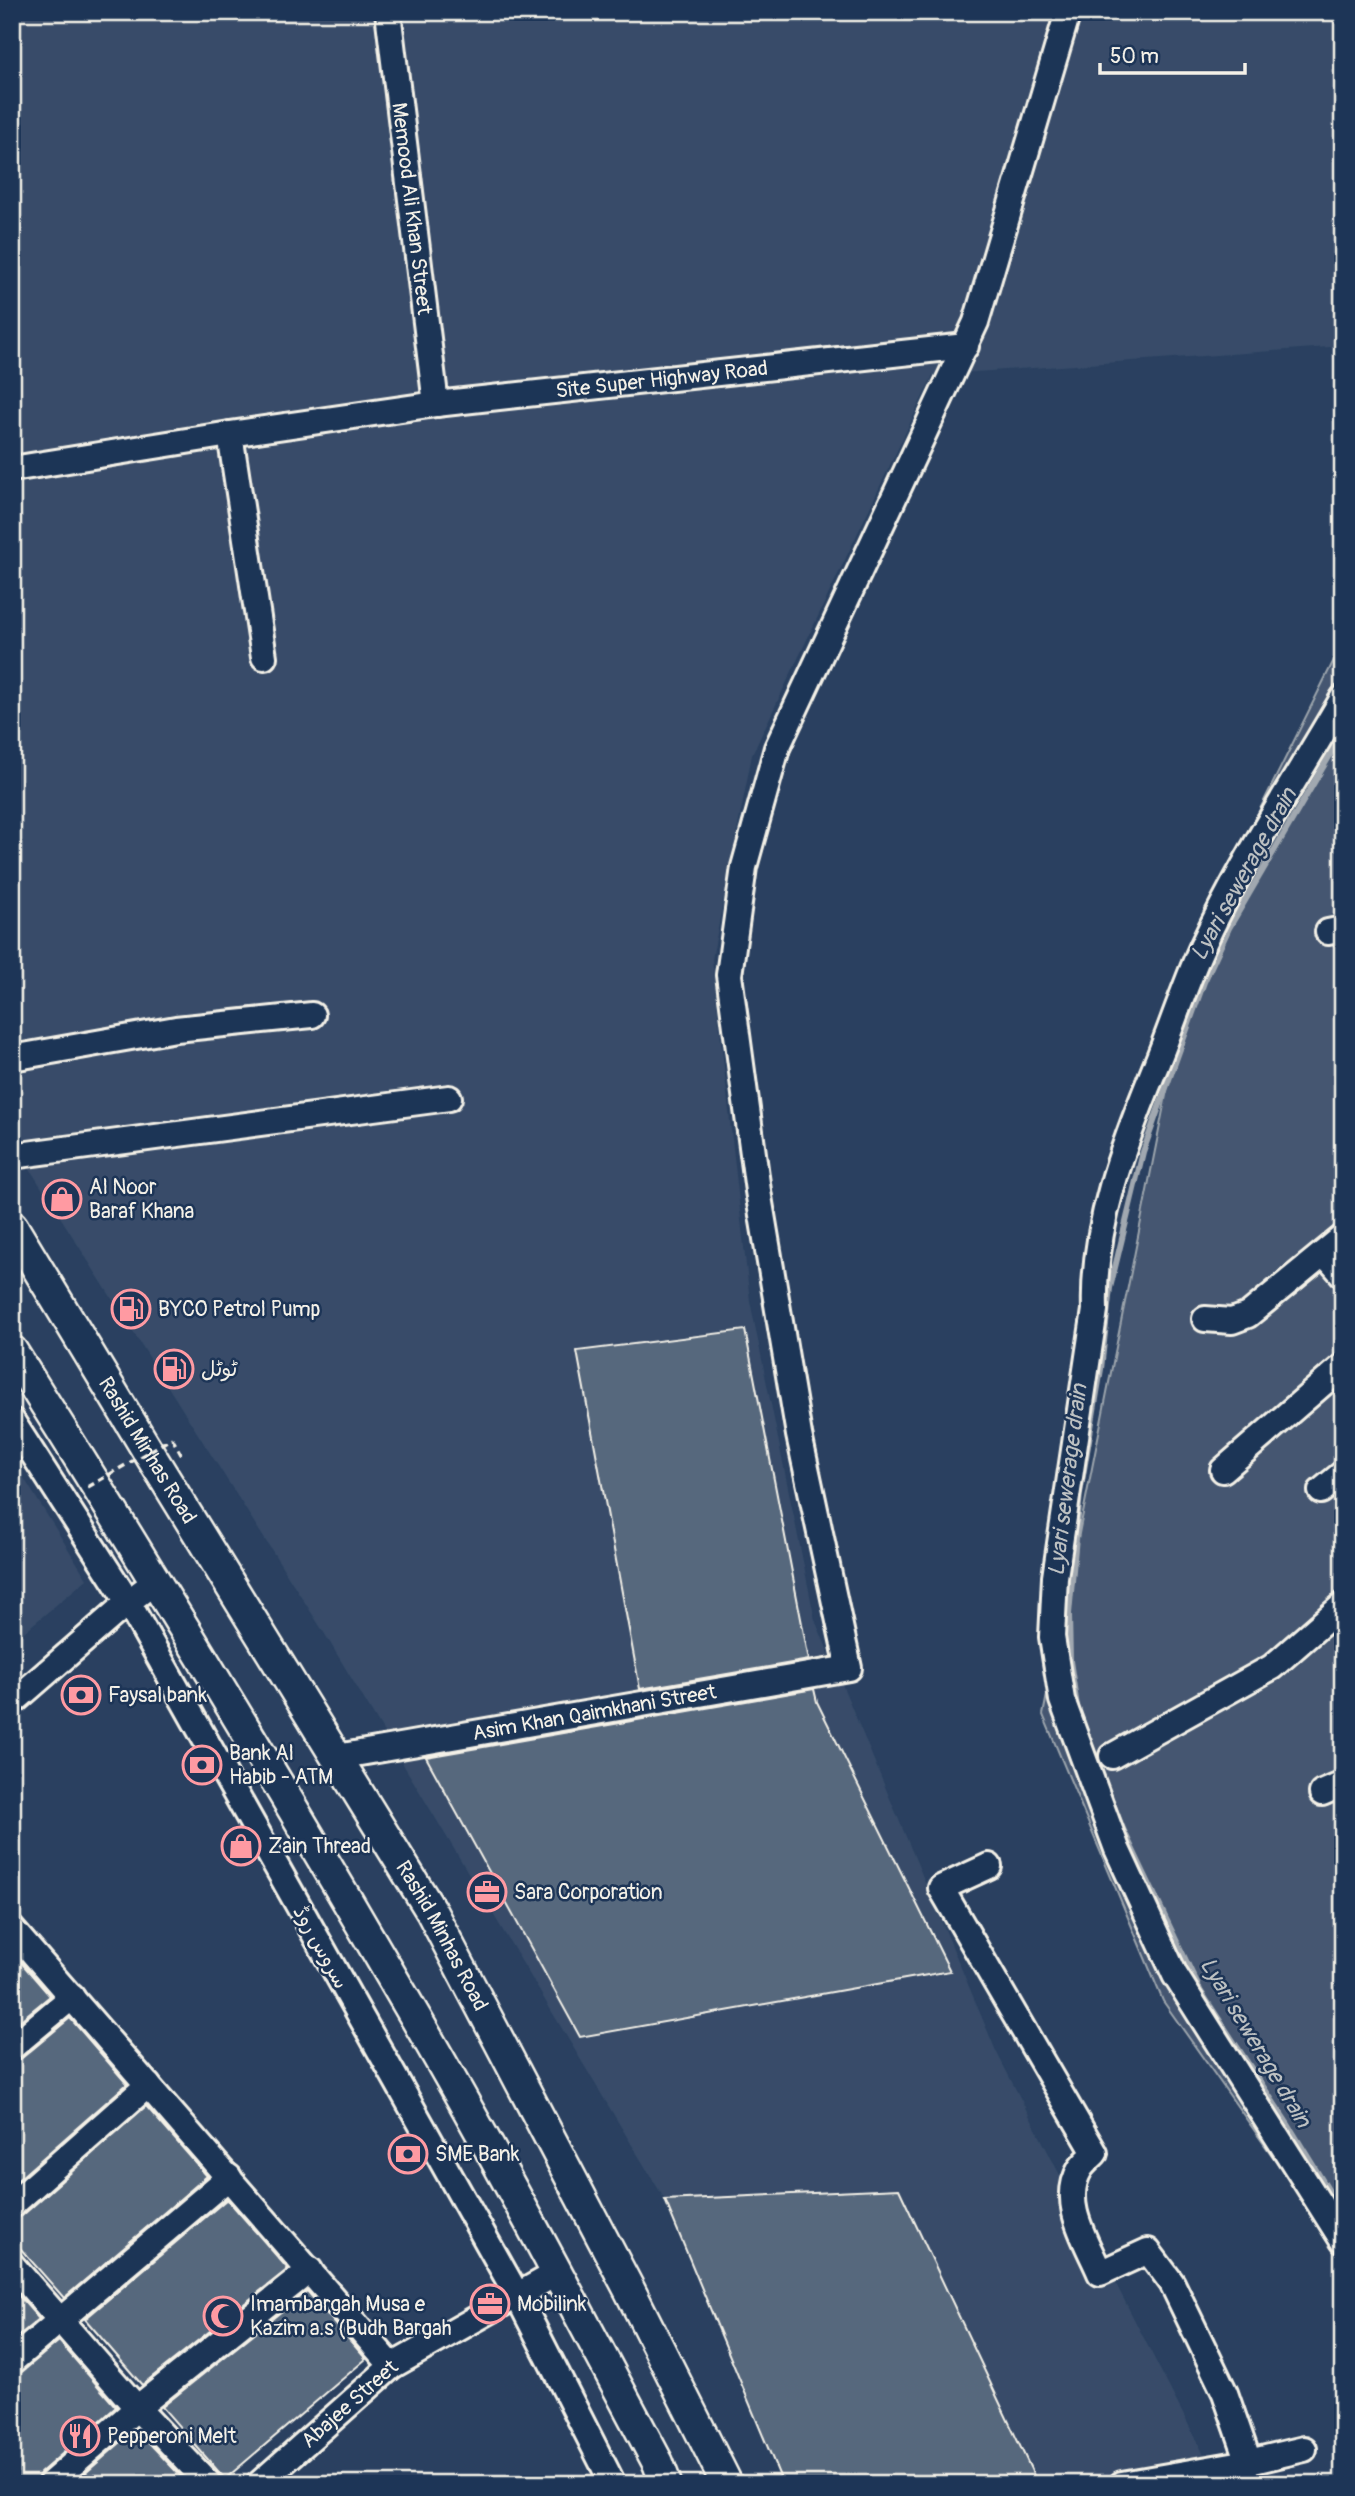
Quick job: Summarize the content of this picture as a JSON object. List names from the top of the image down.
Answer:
{
  "streets": {
    "main road": ["Rashid Minhas Road"],
    "street": [
      "Memood Ali Khan Street",
      "Site Super Highway Road",
      "Asim Khan Qaimkhani Street",
      "سروس روڈ",
      "Abajee Street"
    ]
  },
  "crossings": [
    ["Memood Ali Khan Street", "Site Super Highway Road"],
    ["Site Super Highway Road", "Asim Khan Qaimkhani Street"],
    ["Rashid Minhas Road", "Asim Khan Qaimkhani Street"],
    ["سروس روڈ", "Abajee Street"]
  ],
  "water": ["Lyari sewerage drain"],
  "places": {
    "shop": ["Al Noor Baraf Khana", "Zain Thread"],
    "fuel station": ["BYCO Petrol Pump", "ٹوٹل"],
    "bank": ["Faysal bank", "Bank Al Habib - ATM", "SME Bank"],
    "office": ["Sara Corporation", "Mobilink"],
    "mosque": ["Imambargah Musa e Kazim a.s (Budh Bargah"],
    "restaurant": ["Pepperoni Melt"]
  },
  "scale_bar": "50 m"
}
